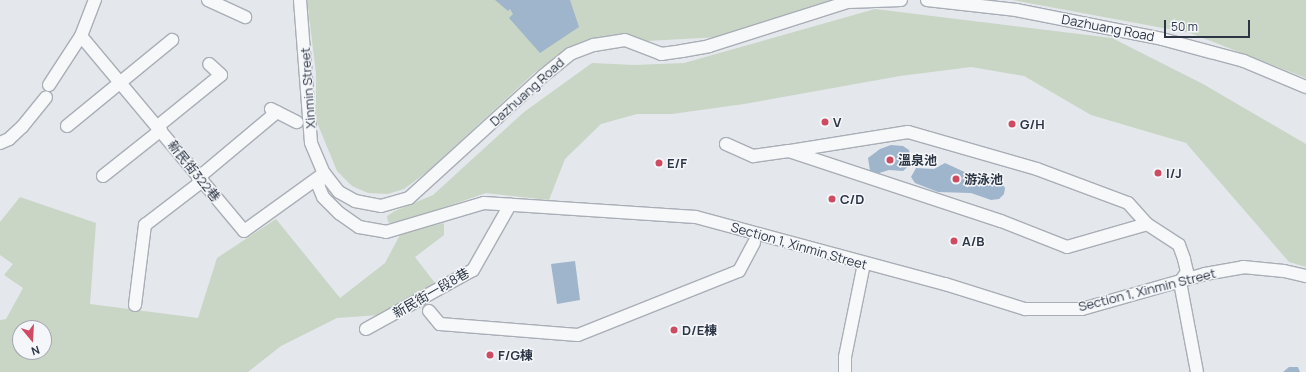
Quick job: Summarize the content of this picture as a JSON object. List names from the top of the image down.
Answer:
{
  "streets": {
    "street": [
      "Dazhuang Road",
      "Xinmin Street",
      "新民街322巷",
      "Section 1, Xinmin Street",
      "新民街一段8巷"
    ]
  },
  "crossings": [
    ["Dazhuang Road", "Xinmin Street"],
    ["Dazhuang Road", "新民街322巷"],
    ["Dazhuang Road", "Section 1, Xinmin Street"],
    ["Xinmin Street", "新民街322巷"],
    ["Xinmin Street", "Section 1, Xinmin Street"],
    ["新民街322巷", "Section 1, Xinmin Street"],
    ["Section 1, Xinmin Street", "新民街一段8巷"]
  ],
  "places": [
    "V",
    "G/H",
    "溫泉池",
    "E/F",
    "I/J",
    "游泳池",
    "C/D",
    "A/B",
    "D/E棟",
    "F/G棟"
  ],
  "scale_bar": "50 m",
  "north": "bottom"
}
